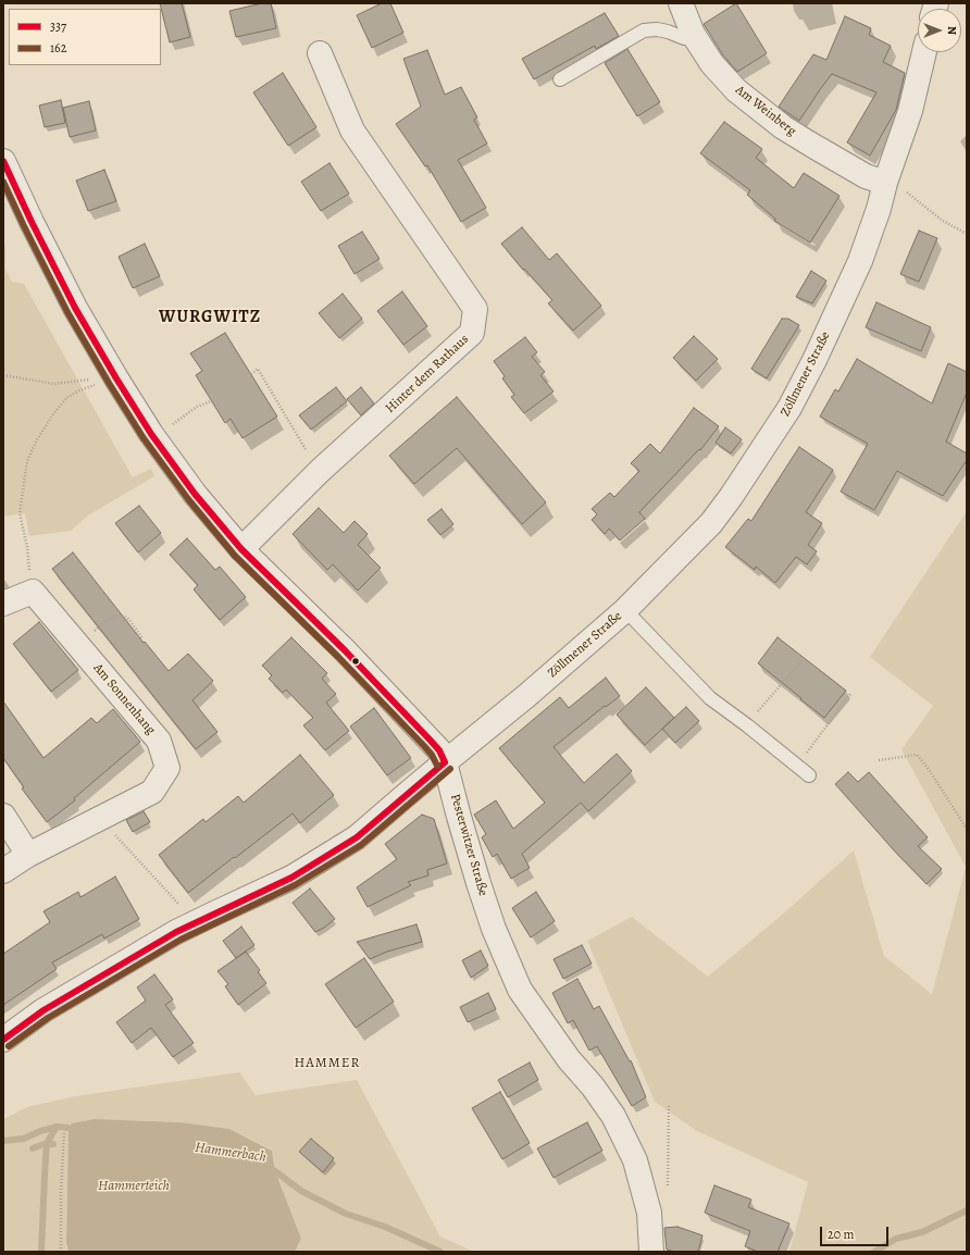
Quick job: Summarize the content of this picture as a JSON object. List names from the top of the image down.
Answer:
{
  "streets": {
    "street": [
      "Am Weinberg",
      "Hinter dem Rathaus",
      "Zöllmener Straße",
      "Am Sonnenhang",
      "Pesterwitzer Straße"
    ]
  },
  "crossings": [
    ["Am Weinberg", "Zöllmener Straße"],
    ["Hinter dem Rathaus", "Pesterwitzer Straße"],
    ["Zöllmener Straße", "Pesterwitzer Straße"]
  ],
  "districts": ["WURGWITZ", "HAMMER"],
  "water": ["Hammerbach", "Hammerteich"],
  "lines": ["transit line 337", "transit line 162"],
  "legend": ["337", "162"],
  "scale_bar": "20 m",
  "north": "right"
}
